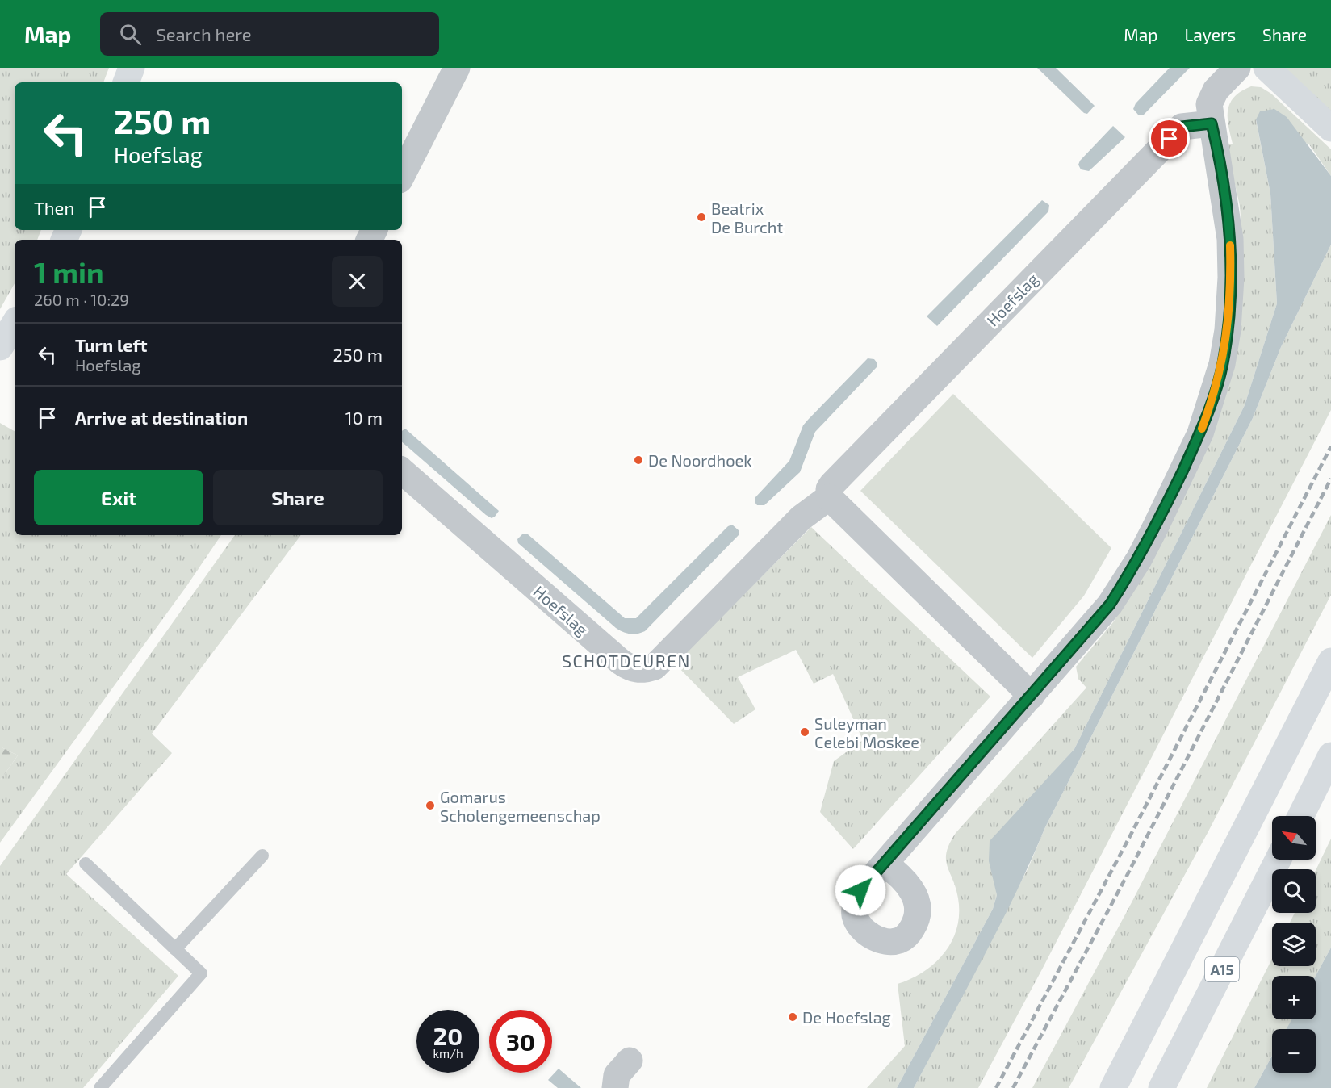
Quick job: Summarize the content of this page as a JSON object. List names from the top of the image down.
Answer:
{
  "streets": {
    "main road": ["A15"],
    "street": ["Hoefslag"]
  },
  "districts": ["SCHOTDEUREN"],
  "places": [
    "Beatrix De Burcht",
    "De Noordhoek",
    "Suleyman Celebi Moskee",
    "Gomarus Scholengemeenschap",
    "De Hoefslag"
  ],
  "north": "top left",
  "page": {
    "header": "Map",
    "search": "Search here",
    "nav": ["Map", "Layers", "Share"],
    "turn": ["250 m", "Hoefslag"],
    "then": "Then",
    "heading": ["1 min", "260 m · 10:29"],
    "list": [
      {
        "name": "Turn left",
        "note": "Hoefslag",
        "value": "250 m"
      },
      {
        "name": "Arrive at destination",
        "value": "10 m"
      }
    ],
    "buttons": ["Exit", "Share"],
    "map_buttons": ["+", "−"],
    "speed": "20 km/h",
    "limit": "30"
  }
}
